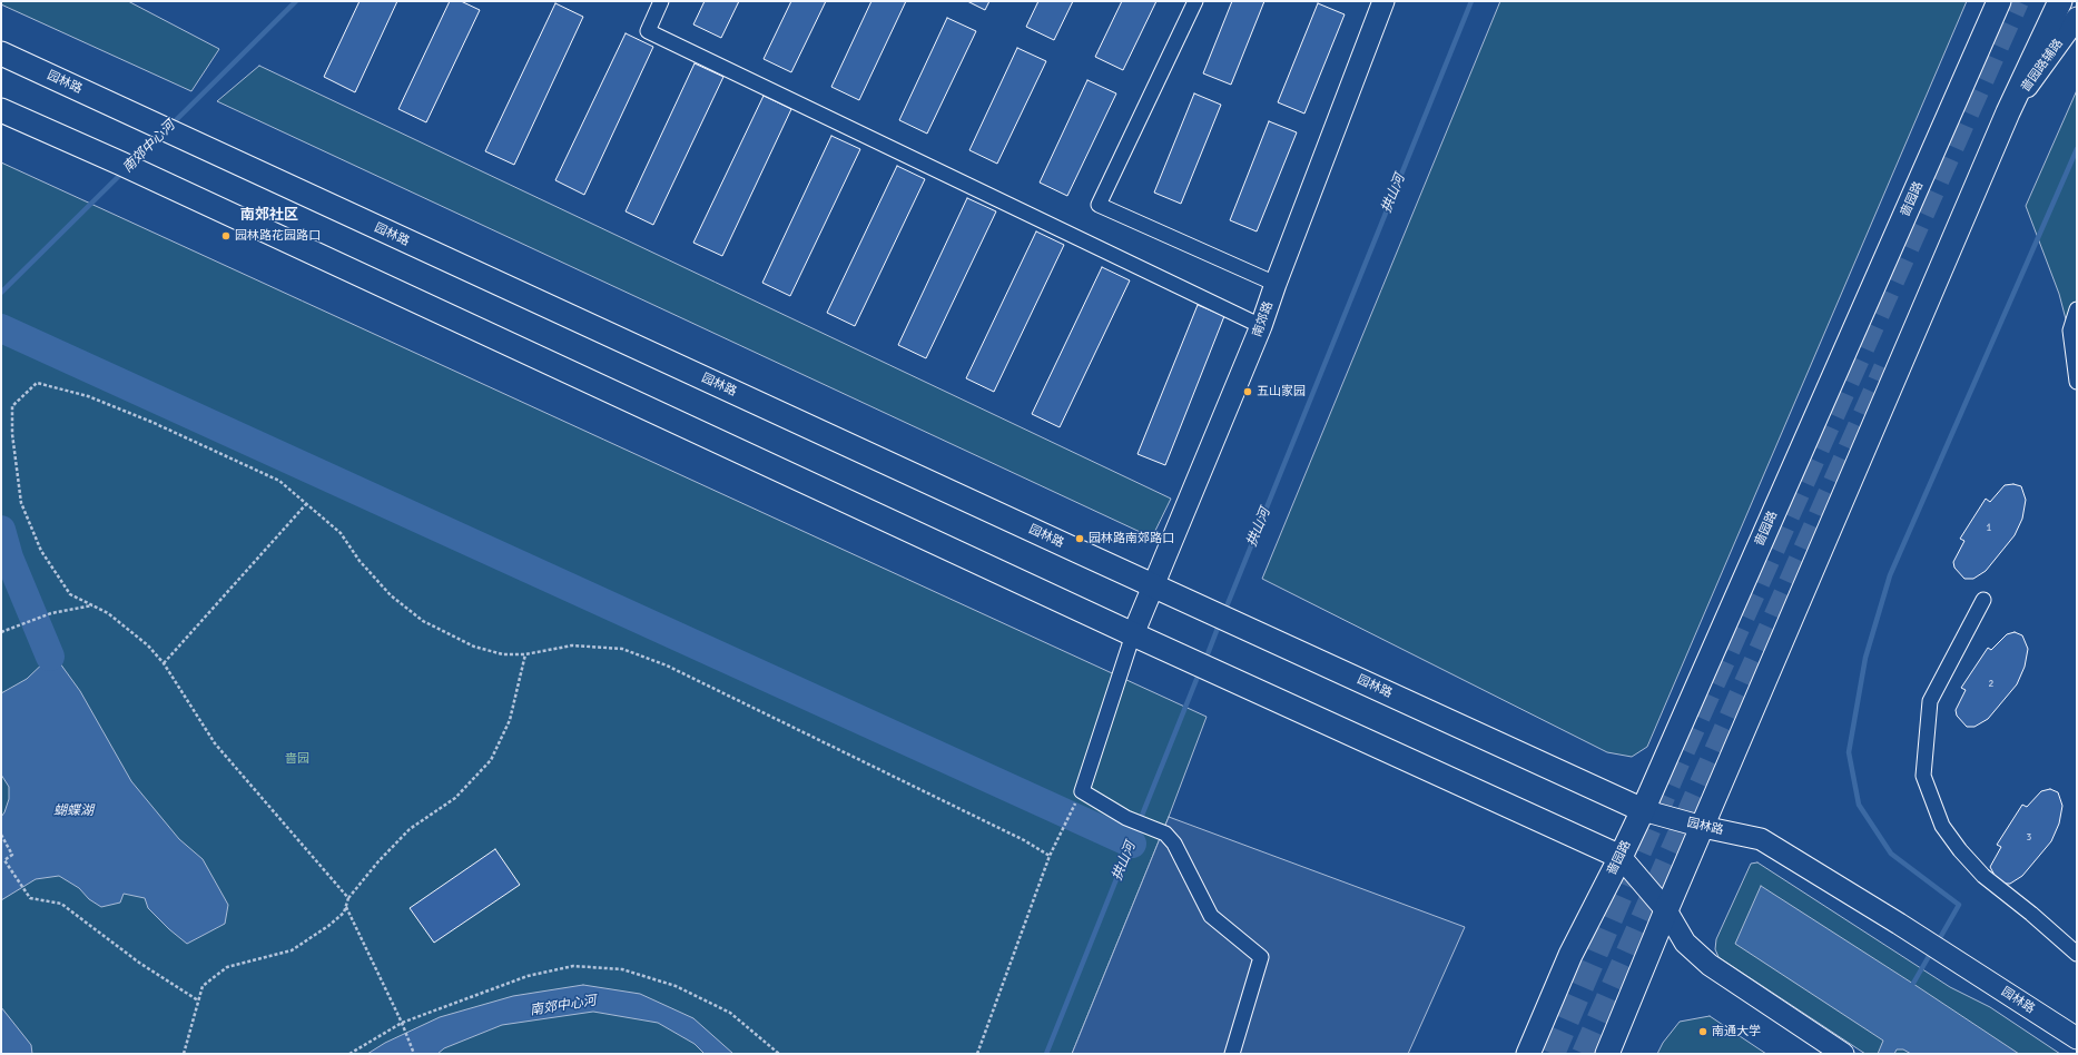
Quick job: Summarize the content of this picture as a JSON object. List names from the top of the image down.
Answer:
{
  "streets": {
    "main road": ["园林路", "啬园路"],
    "street": ["啬园路辅路", "南郊路"]
  },
  "crossings": [
    ["园林路", "啬园路"],
    ["园林路", "南郊路"]
  ],
  "districts": ["南郊社区"],
  "water": ["南郊中心河", "拱山河", "蝴蝶湖"],
  "parks": ["啬园"],
  "places": [
    "园林路花园路口",
    "五山家园",
    "园林路南郊路口",
    "南通大学"
  ],
  "house_numbers": ["1", "2", "3"]
}
